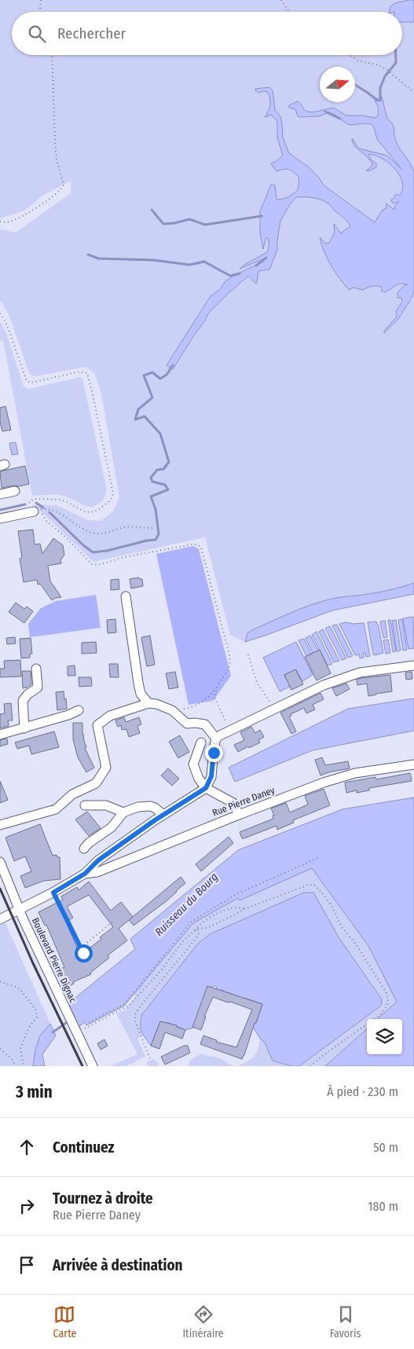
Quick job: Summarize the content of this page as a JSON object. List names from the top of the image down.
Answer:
{
  "streets": {
    "street": ["Rue Pierre Daney", "Boulevard Pierre Dignac"]
  },
  "crossings": [
    ["Rue Pierre Daney", "Boulevard Pierre Dignac"]
  ],
  "water": ["Ruisseau du Bourg"],
  "north": "right",
  "page": {
    "search": "Rechercher",
    "heading": ["3 min", "À pied · 230 m"],
    "list": [
      ["Continuez", "50 m"],
      ["Tournez à droite", "Rue Pierre Daney", "180 m"],
      "Arrivée à destination"
    ],
    "nav": ["Carte", "Itinéraire", "Favoris"]
  }
}
